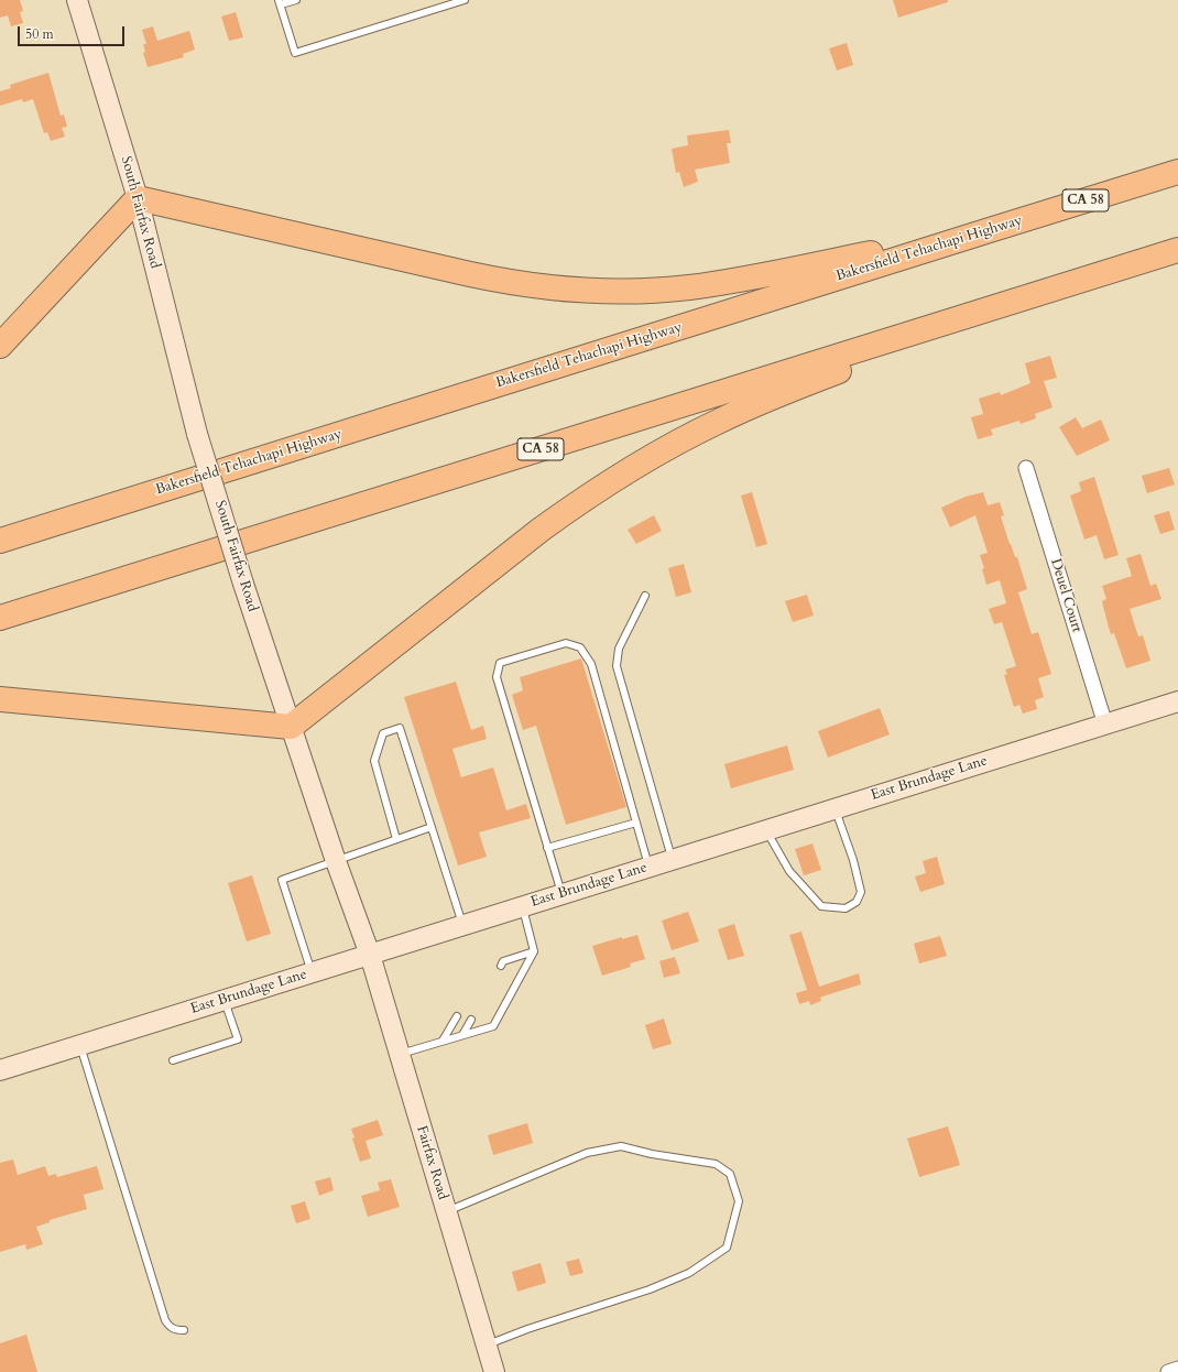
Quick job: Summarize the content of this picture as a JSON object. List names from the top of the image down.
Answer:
{
  "streets": {
    "highway": ["CA 58", "Bakersfield Tehachapi Highway"],
    "main road": ["South Fairfax Road", "East Brundage Lane", "Fairfax Road"],
    "street": ["Deuel Court"]
  },
  "crossings": [
    ["South Fairfax Road", "East Brundage Lane"],
    ["South Fairfax Road", "Fairfax Road"],
    ["Deuel Court", "East Brundage Lane"],
    ["East Brundage Lane", "Fairfax Road"]
  ],
  "scale_bar": "50 m"
}
